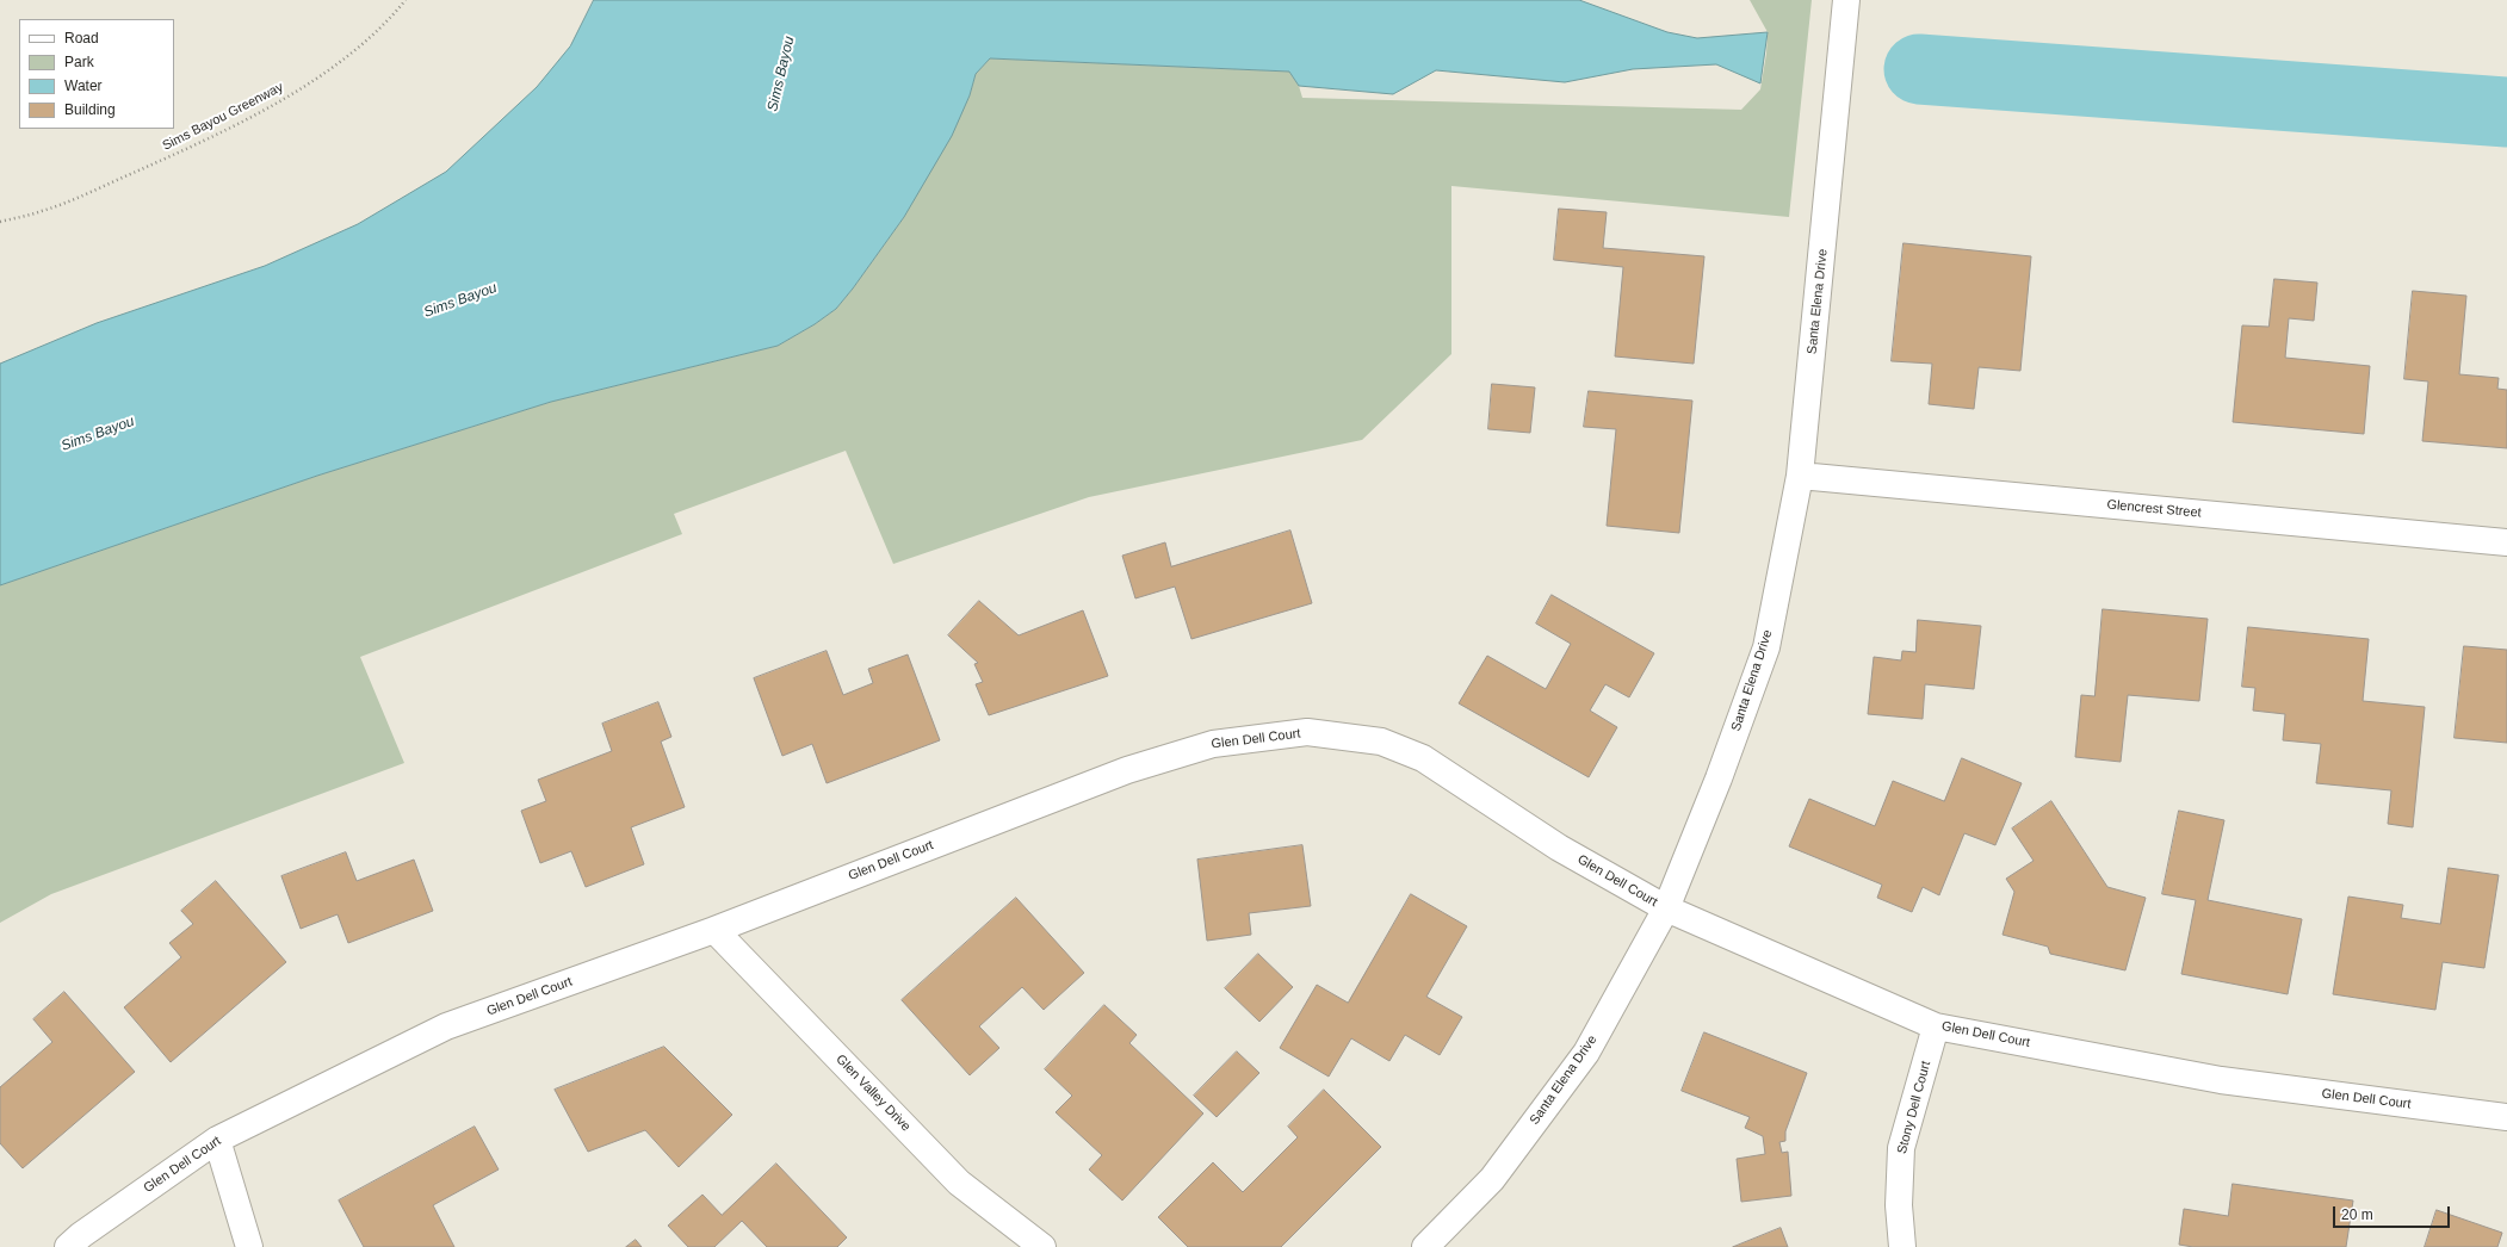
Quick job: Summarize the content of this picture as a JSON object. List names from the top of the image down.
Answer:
{
  "streets": {
    "street": [
      "Santa Elena Drive",
      "Glencrest Street",
      "Glen Dell Court",
      "Glen Valley Drive",
      "Stony Dell Court"
    ],
    "path": ["Sims Bayou Greenway"]
  },
  "crossings": [
    ["Santa Elena Drive", "Glencrest Street"],
    ["Santa Elena Drive", "Glen Dell Court"],
    ["Glen Dell Court", "Glen Valley Drive"],
    ["Glen Dell Court", "Stony Dell Court"]
  ],
  "water": ["Sims Bayou"],
  "legend": [
    "Road",
    "Park",
    "Water",
    "Building"
  ],
  "scale_bar": "20 m"
}
